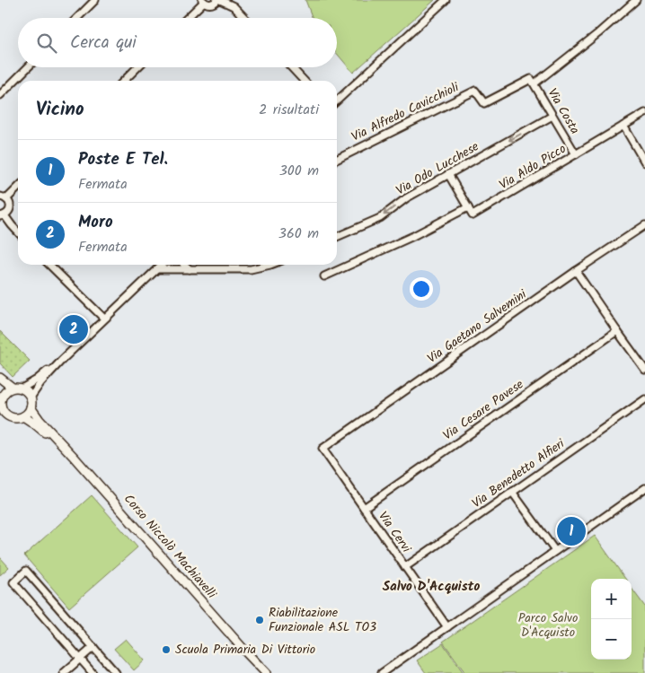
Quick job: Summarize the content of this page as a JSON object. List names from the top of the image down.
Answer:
{
  "streets": {
    "street": [
      "Via Costa",
      "Via Alfredo Cavicchioli",
      "Via Aldo Picco",
      "Via Odo Lucchese",
      "Via Gaetano Salvemini",
      "Via Cesare Pavese",
      "Via Benedetto Alfieri",
      "Via Cervi",
      "Corso Niccolò Machiavelli"
    ]
  },
  "crossings": [
    ["Via Costa", "Via Alfredo Cavicchioli"],
    ["Via Costa", "Via Aldo Picco"],
    ["Via Costa", "Via Odo Lucchese"],
    ["Via Gaetano Salvemini", "Via Cervi"],
    ["Via Cesare Pavese", "Via Cervi"],
    ["Via Benedetto Alfieri", "Via Cervi"]
  ],
  "districts": ["Salvo D'Acquisto"],
  "parks": ["Parco Salvo D'Acquisto"],
  "places": ["Riabilitazione Funzionale ASL TO3", "Scuola Primaria Di Vittorio"],
  "page": {
    "search": "Cerca qui",
    "heading": ["Vicino", "2 risultati"],
    "list": [
      {
        "mark": "1",
        "name": "Poste E Tel.",
        "note": "Fermata",
        "value": "300 m"
      },
      {
        "mark": "2",
        "name": "Moro",
        "note": "Fermata",
        "value": "360 m"
      }
    ],
    "pins": ["2", "1"],
    "map_buttons": ["+", "−"]
  }
}
